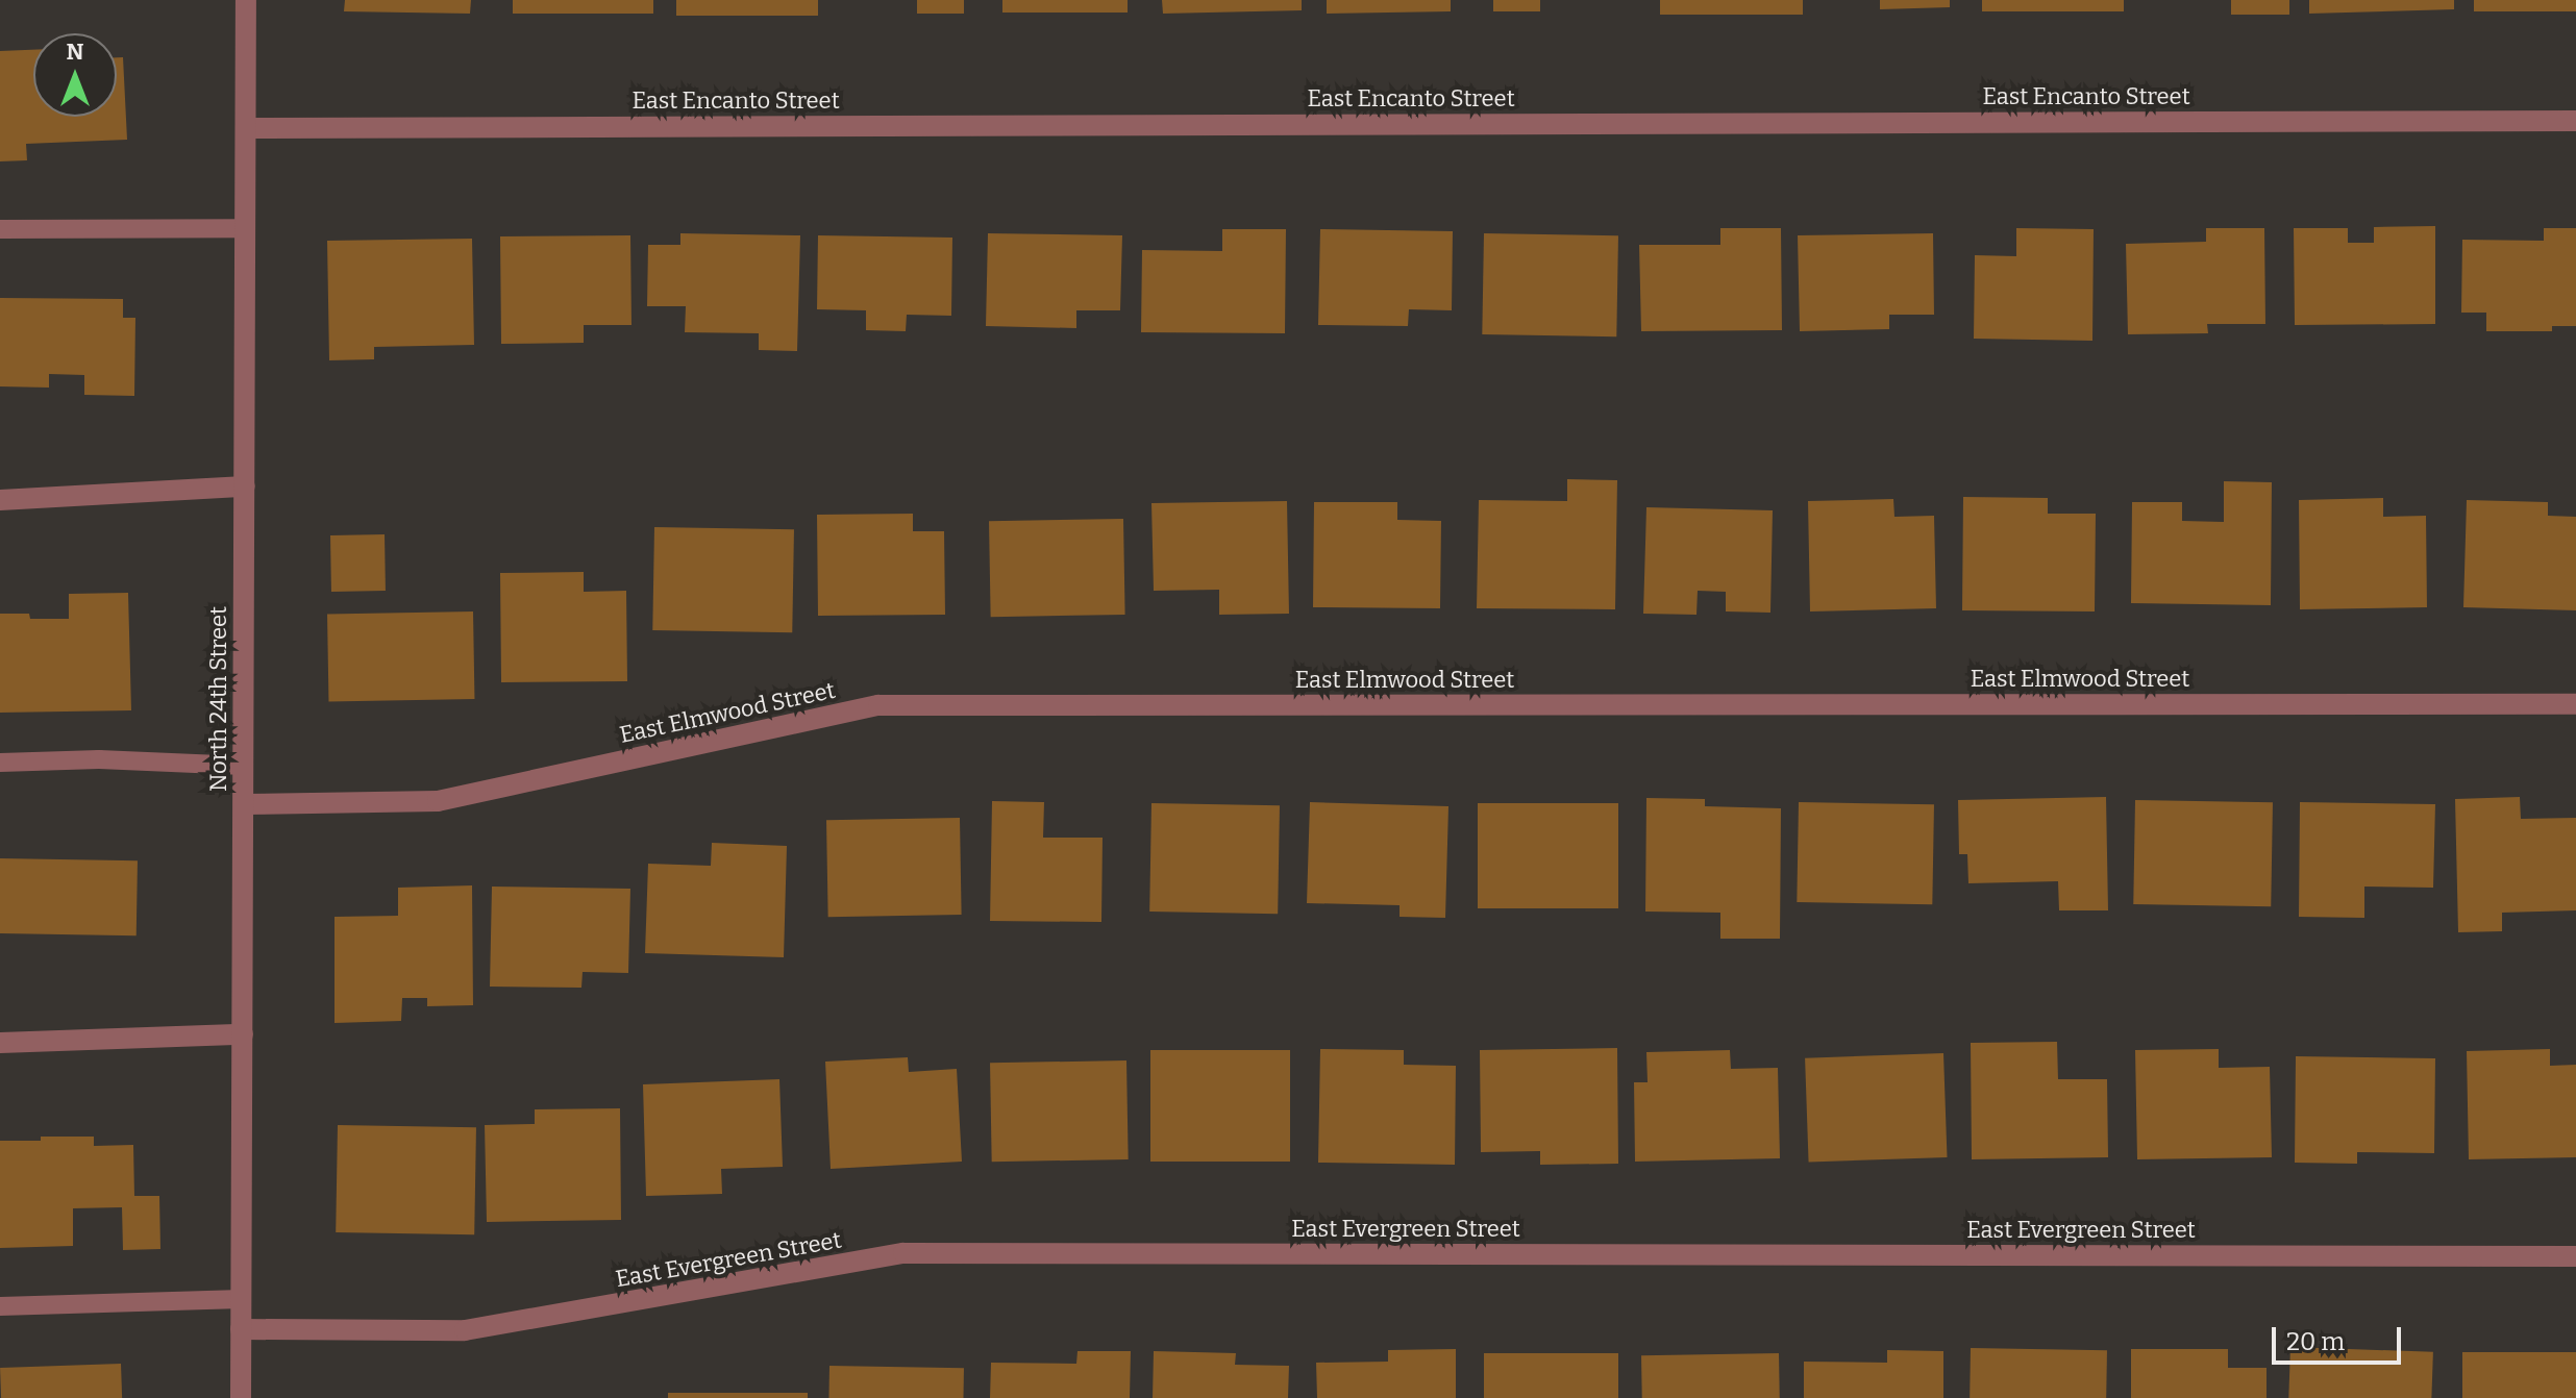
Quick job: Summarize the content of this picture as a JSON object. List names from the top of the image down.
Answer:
{
  "streets": {
    "street": [
      "East Encanto Street",
      "East Elmwood Street",
      "North 24th Street",
      "East Evergreen Street"
    ]
  },
  "crossings": [
    ["East Encanto Street", "North 24th Street"],
    ["East Elmwood Street", "North 24th Street"],
    ["North 24th Street", "East Evergreen Street"]
  ],
  "scale_bar": "20 m",
  "north": "top"
}
